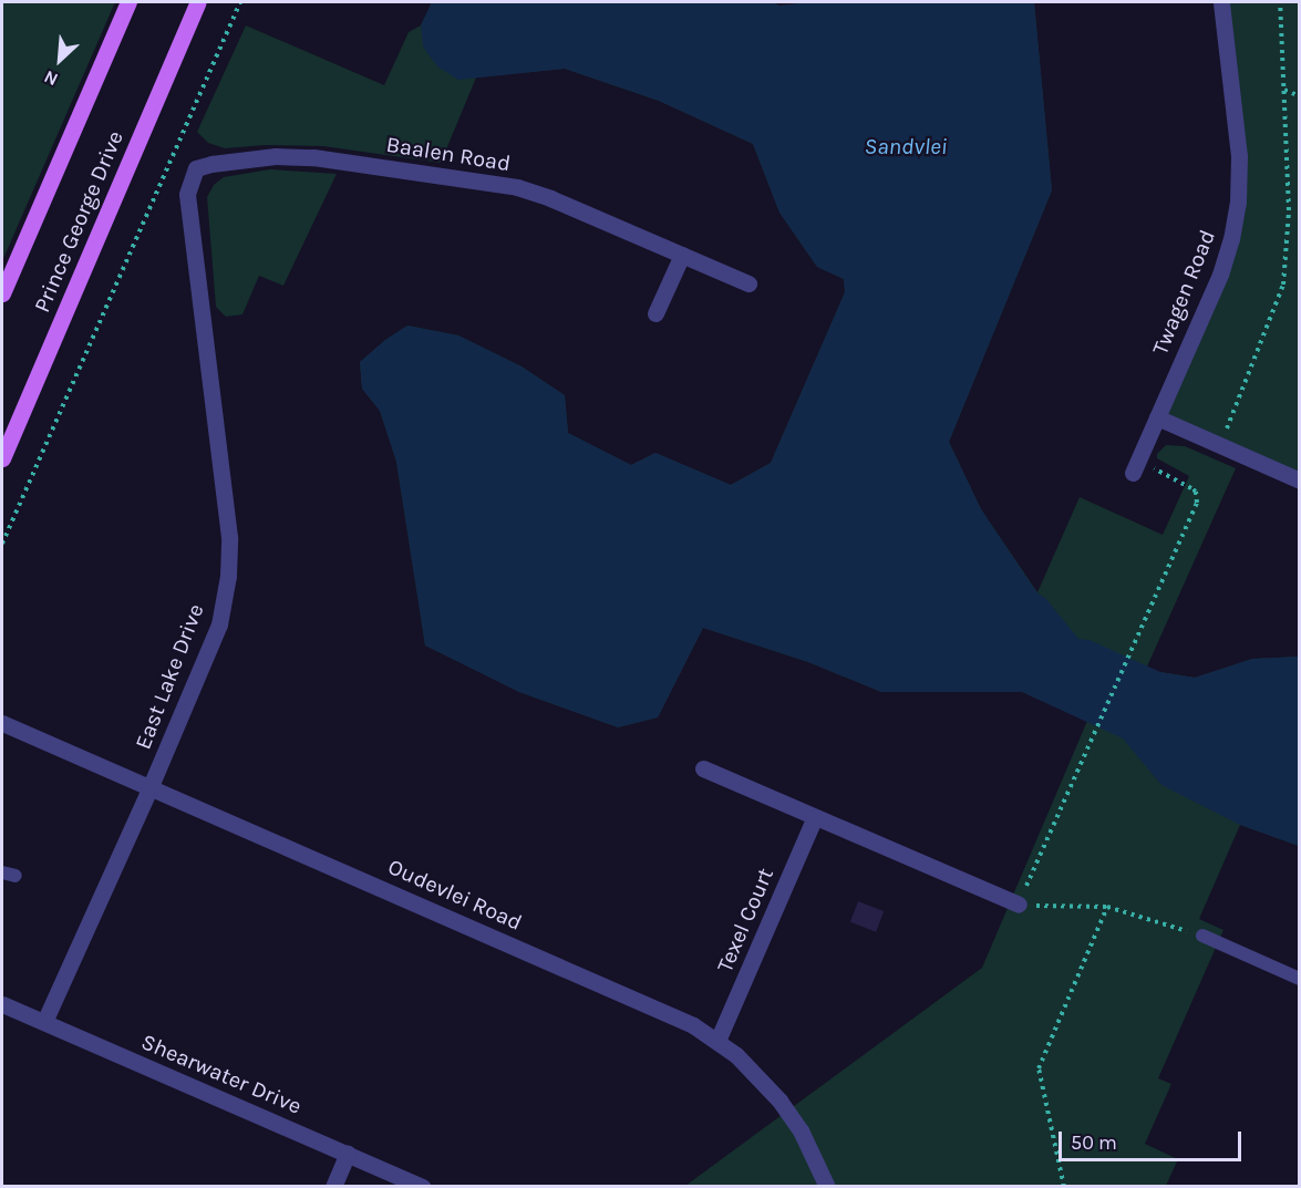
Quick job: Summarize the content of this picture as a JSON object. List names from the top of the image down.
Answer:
{
  "streets": {
    "main road": ["Prince George Drive"],
    "street": [
      "Baalen Road",
      "Twagen Road",
      "East Lake Drive",
      "Oudevlei Road",
      "Texel Court",
      "Shearwater Drive"
    ]
  },
  "crossings": [
    ["Baalen Road", "East Lake Drive"],
    ["East Lake Drive", "Oudevlei Road"],
    ["East Lake Drive", "Shearwater Drive"],
    ["Oudevlei Road", "Texel Court"]
  ],
  "water": ["Sandvlei"],
  "scale_bar": "50 m",
  "north": "bottom left"
}
